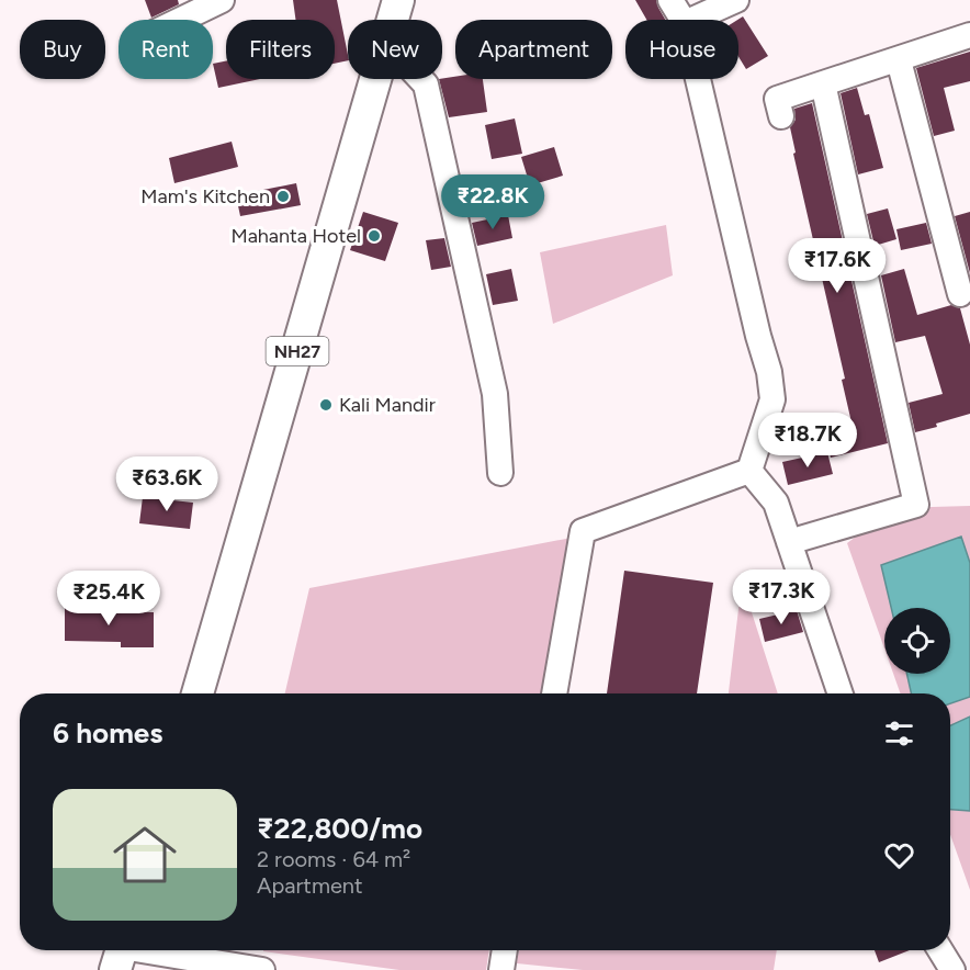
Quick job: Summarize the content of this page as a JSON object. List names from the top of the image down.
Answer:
{
  "streets": {
    "main road": ["NH27"]
  },
  "places": ["Mam's Kitchen", "Mahanta Hotel", "Kali Mandir"],
  "page": {
    "chip": [
      "Buy",
      "Rent",
      "Filters",
      "New",
      "Apartment",
      "House"
    ],
    "price": [
      "₹22.8K",
      "₹17.6K",
      "₹18.7K",
      "₹63.6K",
      "₹17.3K",
      "₹25.4K"
    ],
    "heading": "6 homes",
    "list": [
      {
        "name": "₹22,800/mo",
        "note": "2 rooms · 64 m² · Apartment"
      }
    ]
  }
}
